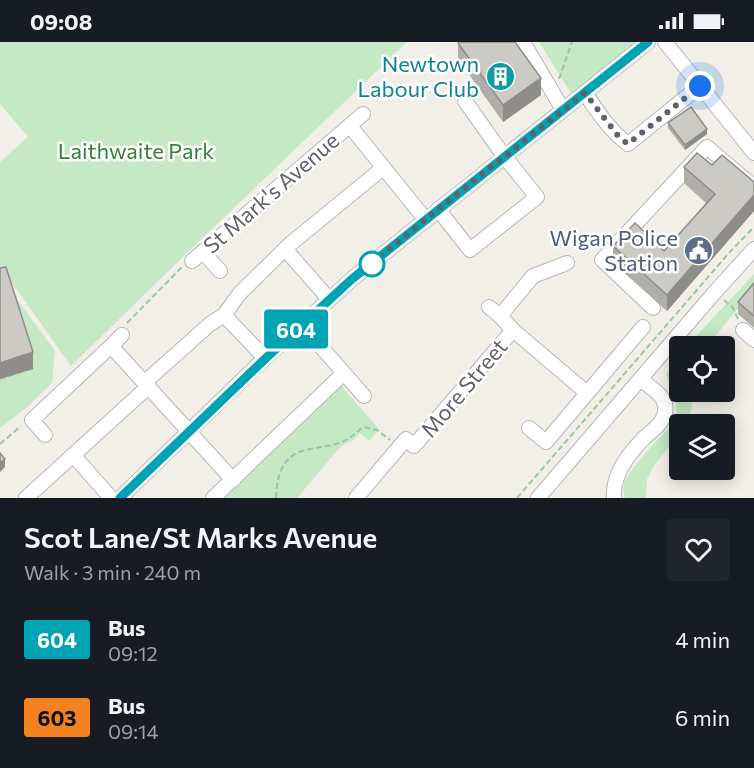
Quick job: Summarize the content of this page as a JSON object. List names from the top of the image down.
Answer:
{
  "streets": {
    "street": ["St Mark's Avenue", "More Street"]
  },
  "parks": ["Laithwaite Park"],
  "places": {
    "building": ["Newtown Labour Club"],
    "public building": ["Wigan Police Station"]
  },
  "lines": ["bus line 604"],
  "page": {
    "status": "09:08",
    "on_map": "604",
    "heading": ["Scot Lane/St Marks Avenue", "Walk · 3 min · 240 m"],
    "list": [
      {
        "mark": "604",
        "name": "Bus",
        "note": "09:12",
        "value": "4 min"
      },
      {
        "mark": "603",
        "name": "Bus",
        "note": "09:14",
        "value": "6 min"
      }
    ]
  }
}
